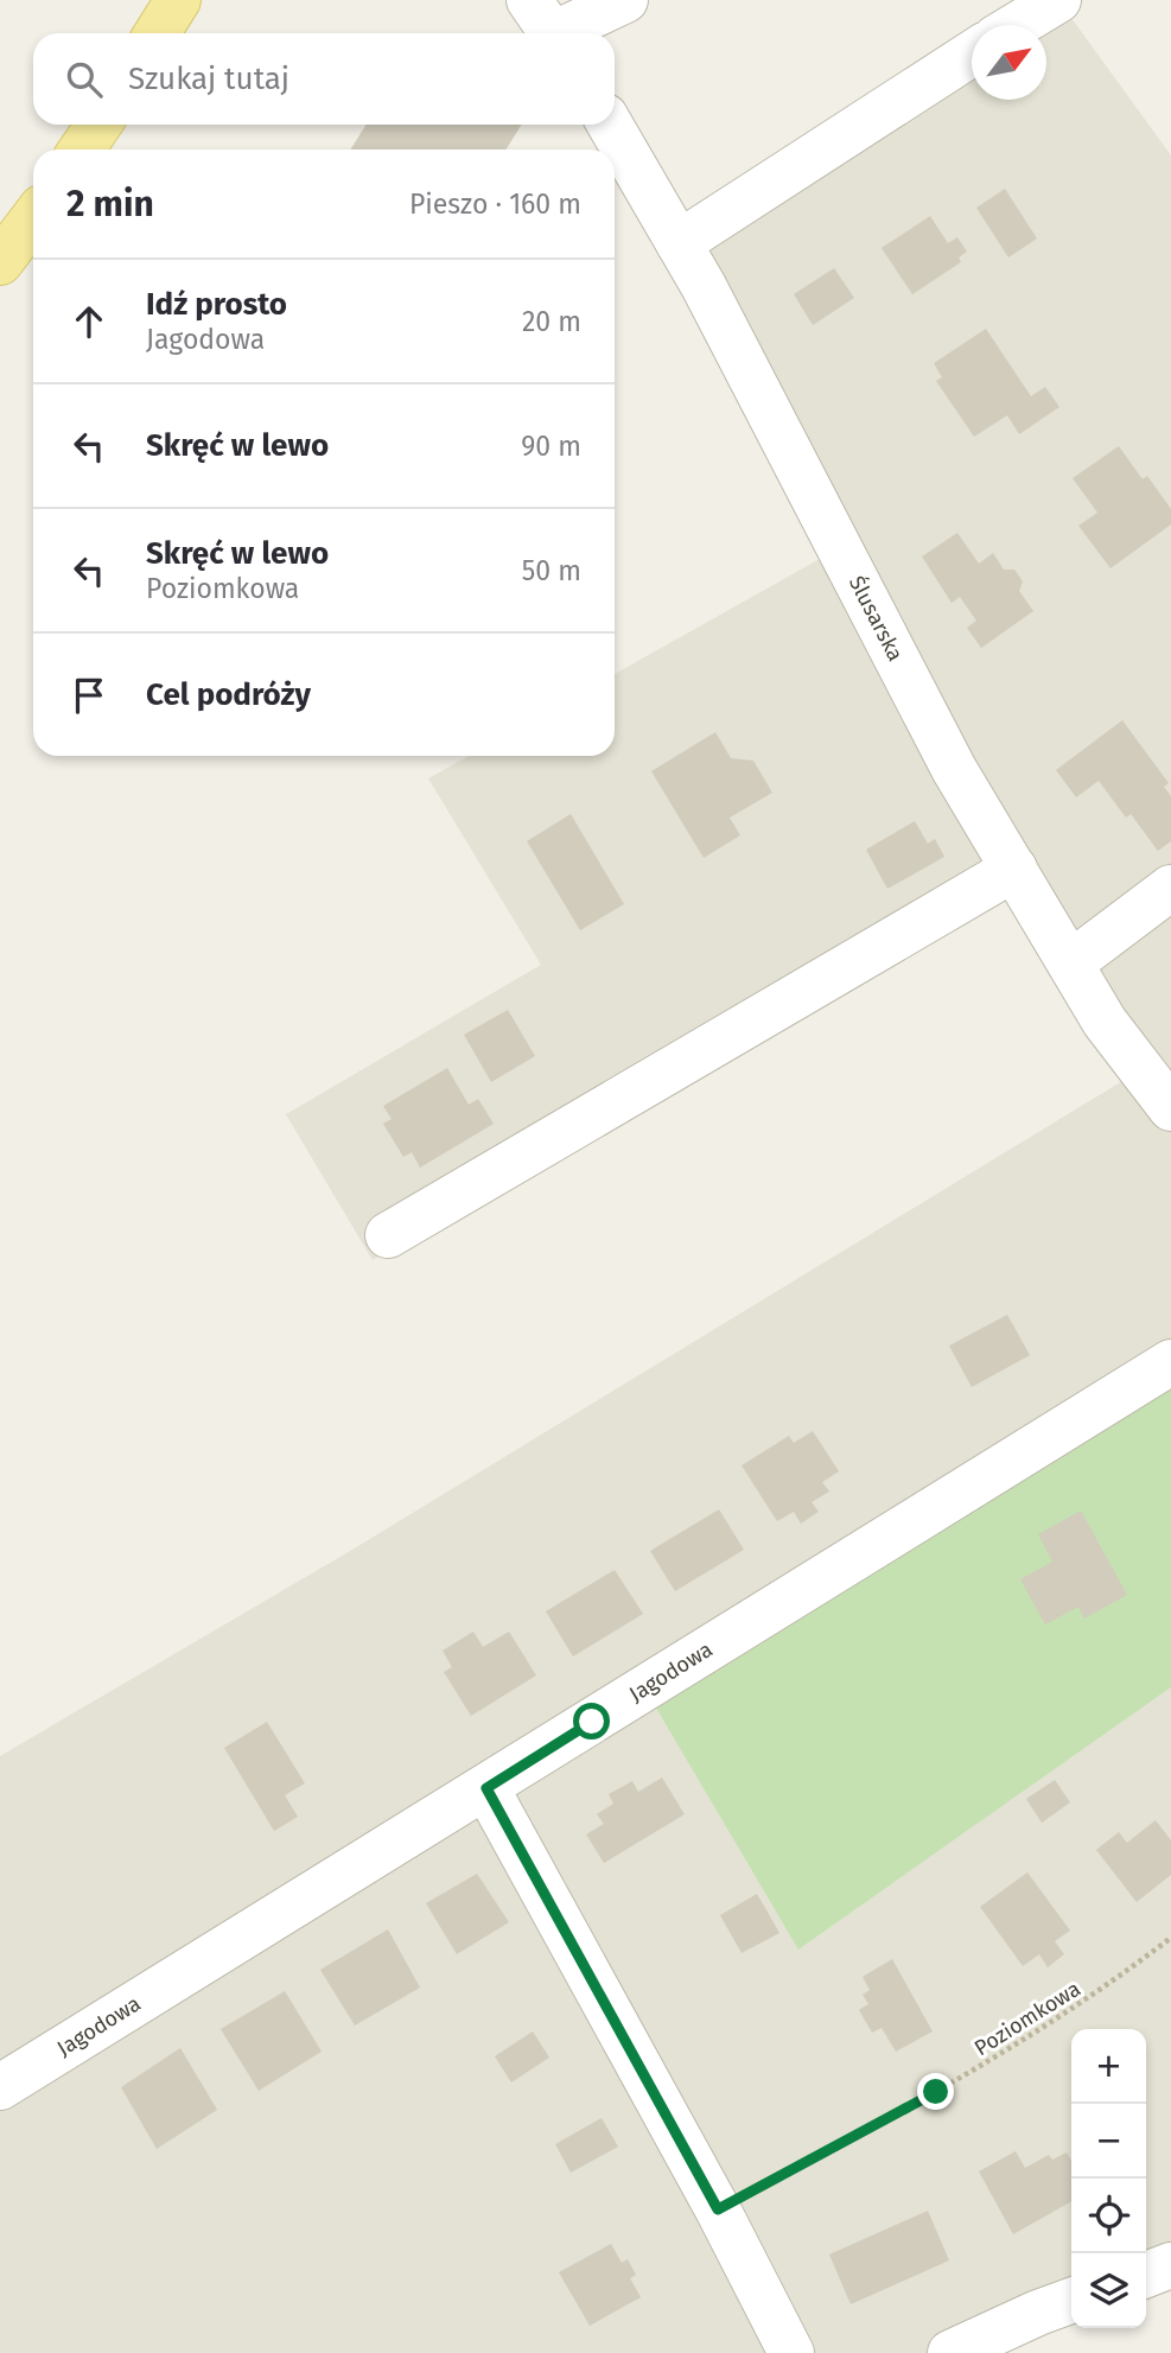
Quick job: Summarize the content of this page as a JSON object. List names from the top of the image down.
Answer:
{
  "streets": {
    "street": ["Ślusarska", "Jagodowa"],
    "path": ["Poziomkowa"]
  },
  "north": "top right",
  "page": {
    "search": "Szukaj tutaj",
    "heading": ["2 min", "Pieszo · 160 m"],
    "list": [
      ["Idź prosto", "Jagodowa", "20 m"],
      ["Skręć w lewo", "90 m"],
      ["Skręć w lewo", "Poziomkowa", "50 m"],
      "Cel podróży"
    ],
    "map_buttons": ["+", "−"]
  }
}
